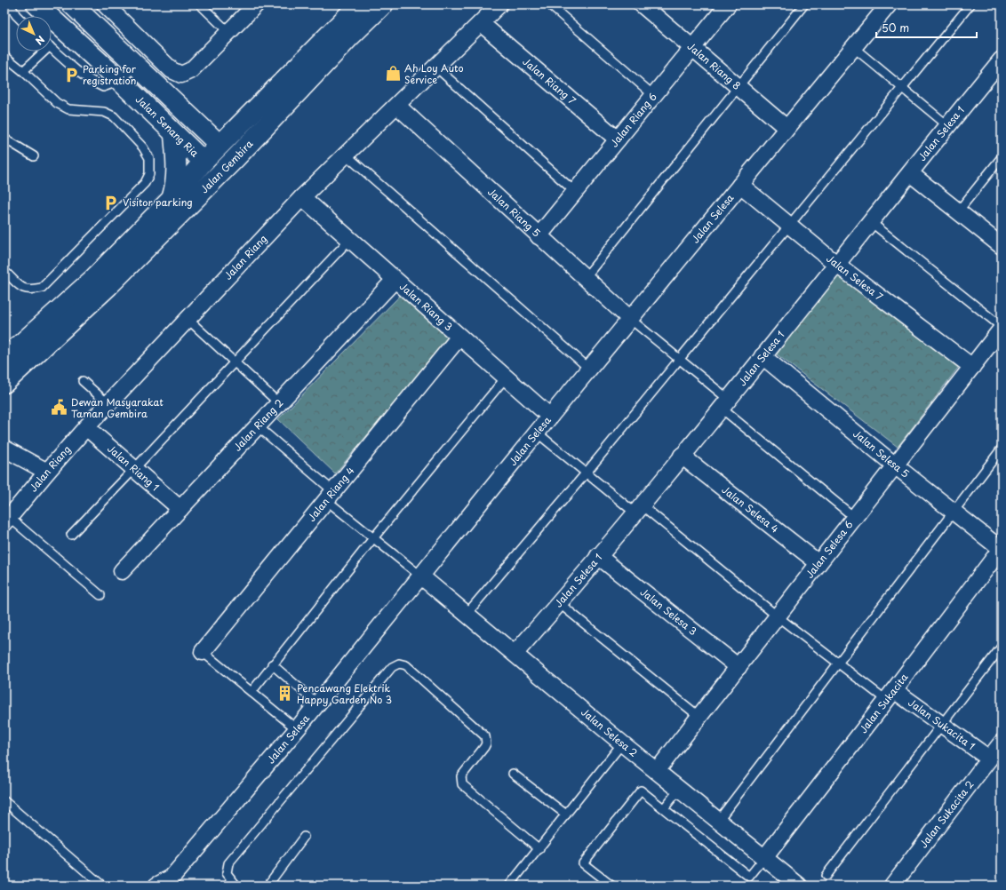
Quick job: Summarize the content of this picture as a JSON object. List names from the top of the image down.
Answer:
{
  "streets": {
    "main road": ["Jalan Senang Ria", "Jalan Gembira"],
    "street": [
      "Jalan Riang 8",
      "Jalan Riang 7",
      "Jalan Riang 6",
      "Jalan Selesa 1",
      "Jalan Riang 5",
      "Jalan Selesa",
      "Jalan Riang",
      "Jalan Selesa 7",
      "Jalan Riang 3",
      "Jalan Riang 2",
      "Jalan Selesa 5",
      "Jalan Riang 1",
      "Jalan Riang 4",
      "Jalan Selesa 4",
      "Jalan Selesa 6",
      "Jalan Selesa 3",
      "Jalan Sukacita",
      "Jalan Sukacita 1",
      "Jalan Selesa 2",
      "Jalan Sukacita 2"
    ]
  },
  "crossings": [
    ["Jalan Riang 8", "Jalan Riang 6"],
    ["Jalan Riang 8", "Jalan Selesa"],
    ["Jalan Riang 7", "Jalan Riang 6"],
    ["Jalan Riang 7", "Jalan Riang"],
    ["Jalan Riang 6", "Jalan Riang 5"],
    ["Jalan Senang Ria", "Jalan Gembira"],
    ["Jalan Selesa 1", "Jalan Selesa 7"],
    ["Jalan Selesa 1", "Jalan Selesa 5"],
    ["Jalan Selesa 1", "Jalan Selesa 4"],
    ["Jalan Selesa 1", "Jalan Selesa 3"],
    ["Jalan Selesa 1", "Jalan Selesa 2"],
    ["Jalan Riang 5", "Jalan Selesa"],
    ["Jalan Riang 5", "Jalan Riang"],
    ["Jalan Selesa", "Jalan Selesa 7"],
    ["Jalan Selesa", "Jalan Riang 3"],
    ["Jalan Selesa", "Jalan Selesa 2"],
    ["Jalan Riang", "Jalan Riang 3"],
    ["Jalan Riang", "Jalan Riang 1"],
    ["Jalan Selesa 7", "Jalan Selesa 6"],
    ["Jalan Riang 3", "Jalan Riang 2"],
    ["Jalan Riang 3", "Jalan Riang 4"],
    ["Jalan Riang 2", "Jalan Riang 1"],
    ["Jalan Selesa 5", "Jalan Selesa 6"],
    ["Jalan Selesa 5", "Jalan Sukacita"],
    ["Jalan Selesa 4", "Jalan Selesa 6"],
    ["Jalan Selesa 6", "Jalan Selesa 3"],
    ["Jalan Selesa 6", "Jalan Selesa 2"],
    ["Jalan Sukacita", "Jalan Sukacita 1"],
    ["Jalan Sukacita", "Jalan Selesa 2"],
    ["Jalan Sukacita 1", "Jalan Sukacita 2"]
  ],
  "places": {
    "shop": ["Ah Loy Auto Service"],
    "parking": ["Parking for registration", "Visitor parking"],
    "public building": ["Dewan Masyarakat Taman Gembira"],
    "building": ["Pencawang Elektrik Happy Garden No 3"]
  },
  "scale_bar": "50 m",
  "north": "bottom right"
}
